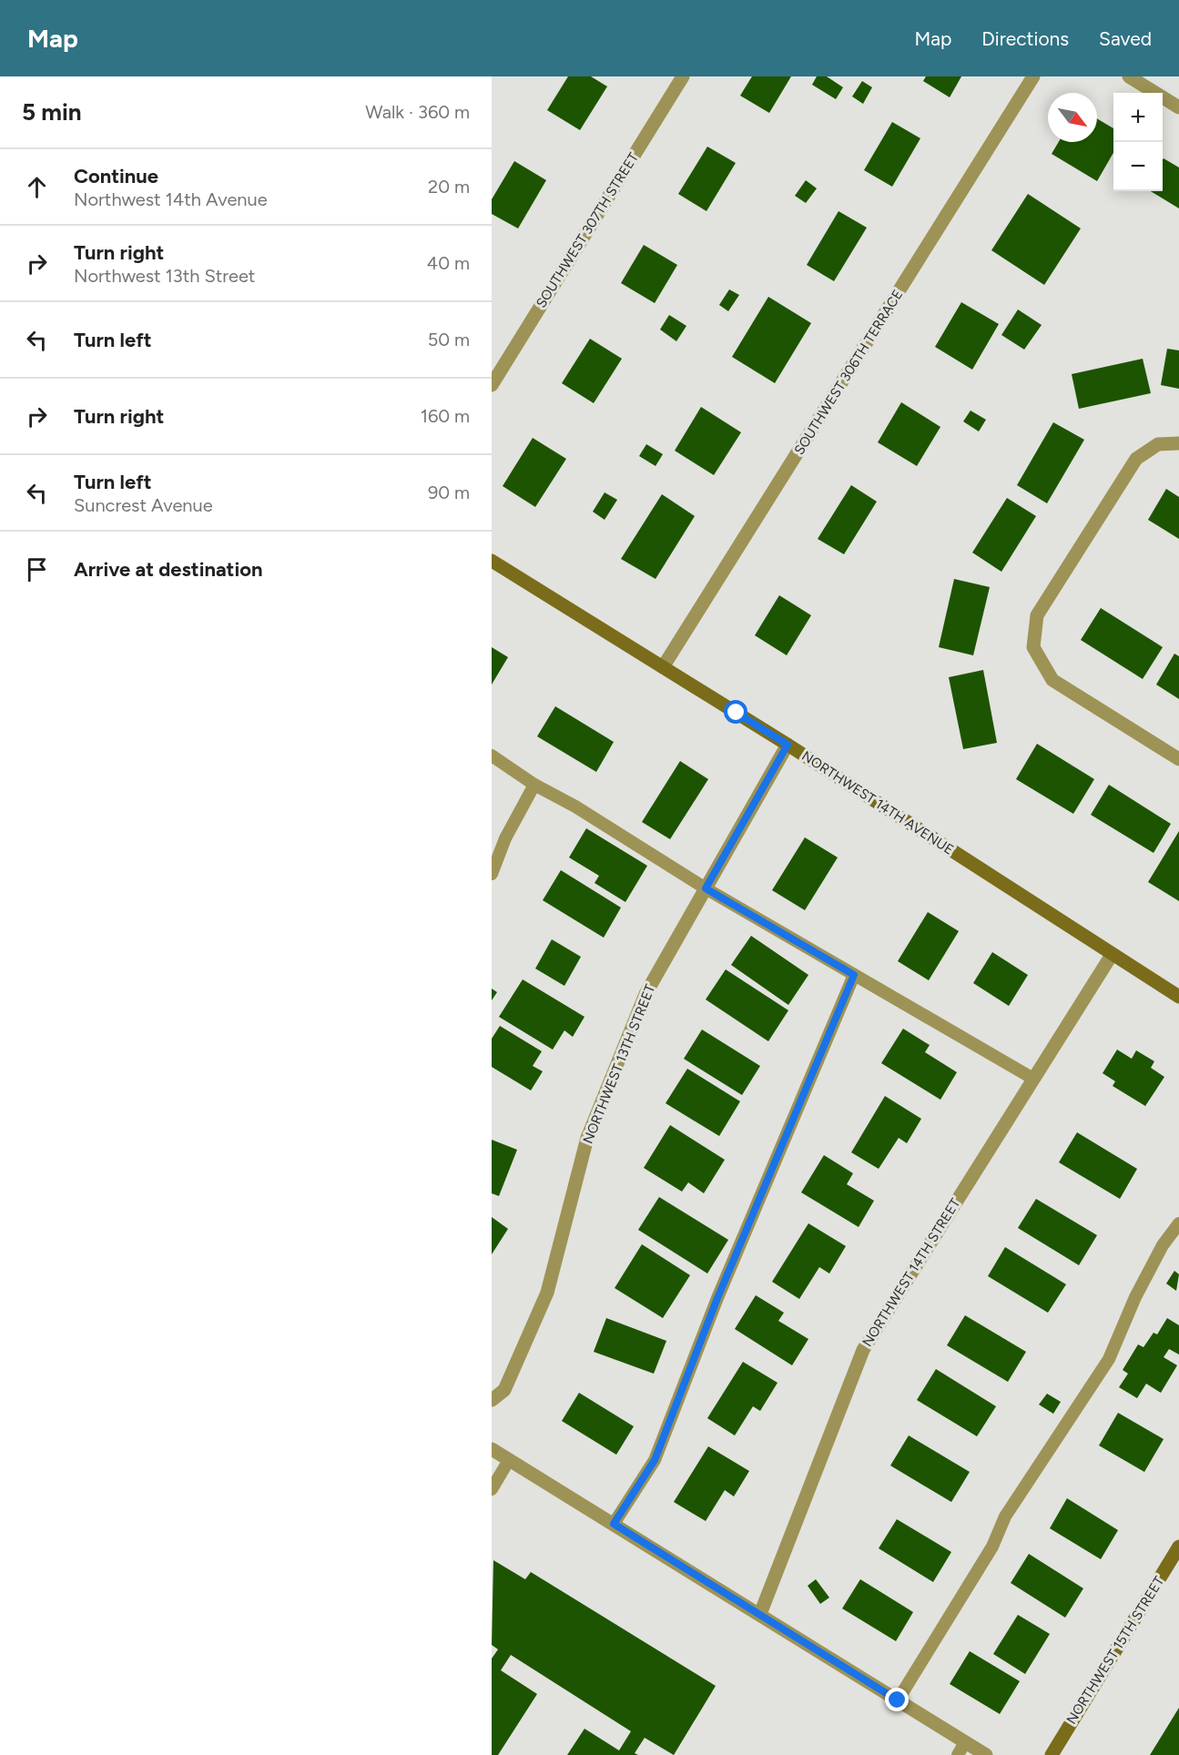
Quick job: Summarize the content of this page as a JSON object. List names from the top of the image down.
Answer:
{
  "streets": {
    "street": [
      "SOUTHWEST 307TH STREET",
      "SOUTHWEST 306TH TERRACE",
      "NORTHWEST 14TH AVENUE",
      "NORTHWEST 13TH STREET",
      "NORTHWEST 14TH STREET",
      "NORTHWEST 15TH STREET"
    ]
  },
  "crossings": [
    ["SOUTHWEST 306TH TERRACE", "NORTHWEST 14TH AVENUE"],
    ["NORTHWEST 14TH AVENUE", "NORTHWEST 13TH STREET"],
    ["NORTHWEST 14TH AVENUE", "NORTHWEST 14TH STREET"]
  ],
  "north": "bottom right",
  "page": {
    "header": "Map",
    "nav": ["Map", "Directions", "Saved"],
    "heading": ["5 min", "Walk · 360 m"],
    "map_buttons": ["+", "−"],
    "list": [
      ["Continue", "Northwest 14th Avenue", "20 m"],
      ["Turn right", "Northwest 13th Street", "40 m"],
      ["Turn left", "50 m"],
      ["Turn right", "160 m"],
      ["Turn left", "Suncrest Avenue", "90 m"],
      "Arrive at destination"
    ]
  }
}
